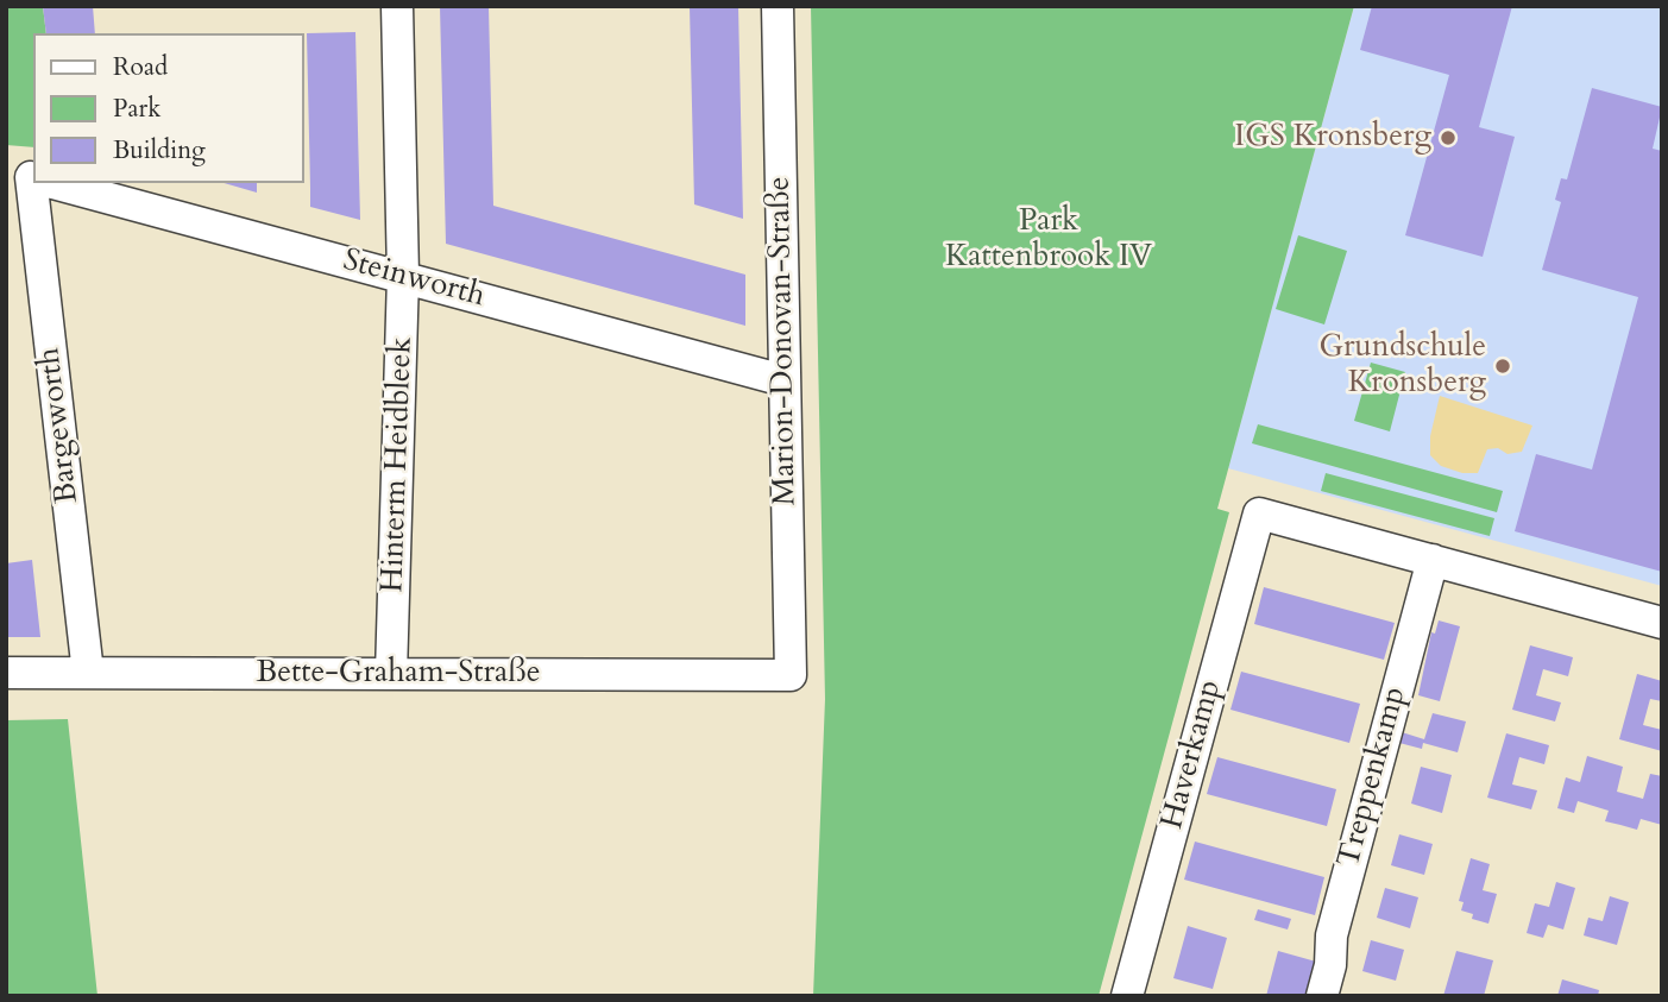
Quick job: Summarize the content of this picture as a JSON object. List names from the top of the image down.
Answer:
{
  "streets": {
    "street": [
      "Steinworth",
      "Marion-Donovan-Straße",
      "Bargeworth",
      "Hinterm Heidbleek",
      "Bette-Graham-Straße",
      "Haverkamp",
      "Treppenkamp"
    ]
  },
  "crossings": [
    ["Steinworth", "Marion-Donovan-Straße"],
    ["Steinworth", "Hinterm Heidbleek"],
    ["Marion-Donovan-Straße", "Bette-Graham-Straße"],
    ["Bargeworth", "Bette-Graham-Straße"],
    ["Hinterm Heidbleek", "Bette-Graham-Straße"],
    ["Haverkamp", "Treppenkamp"]
  ],
  "parks": ["Park Kattenbrook IV"],
  "places": ["IGS Kronsberg", "Grundschule Kronsberg"],
  "legend": ["Road", "Park", "Building"]
}
